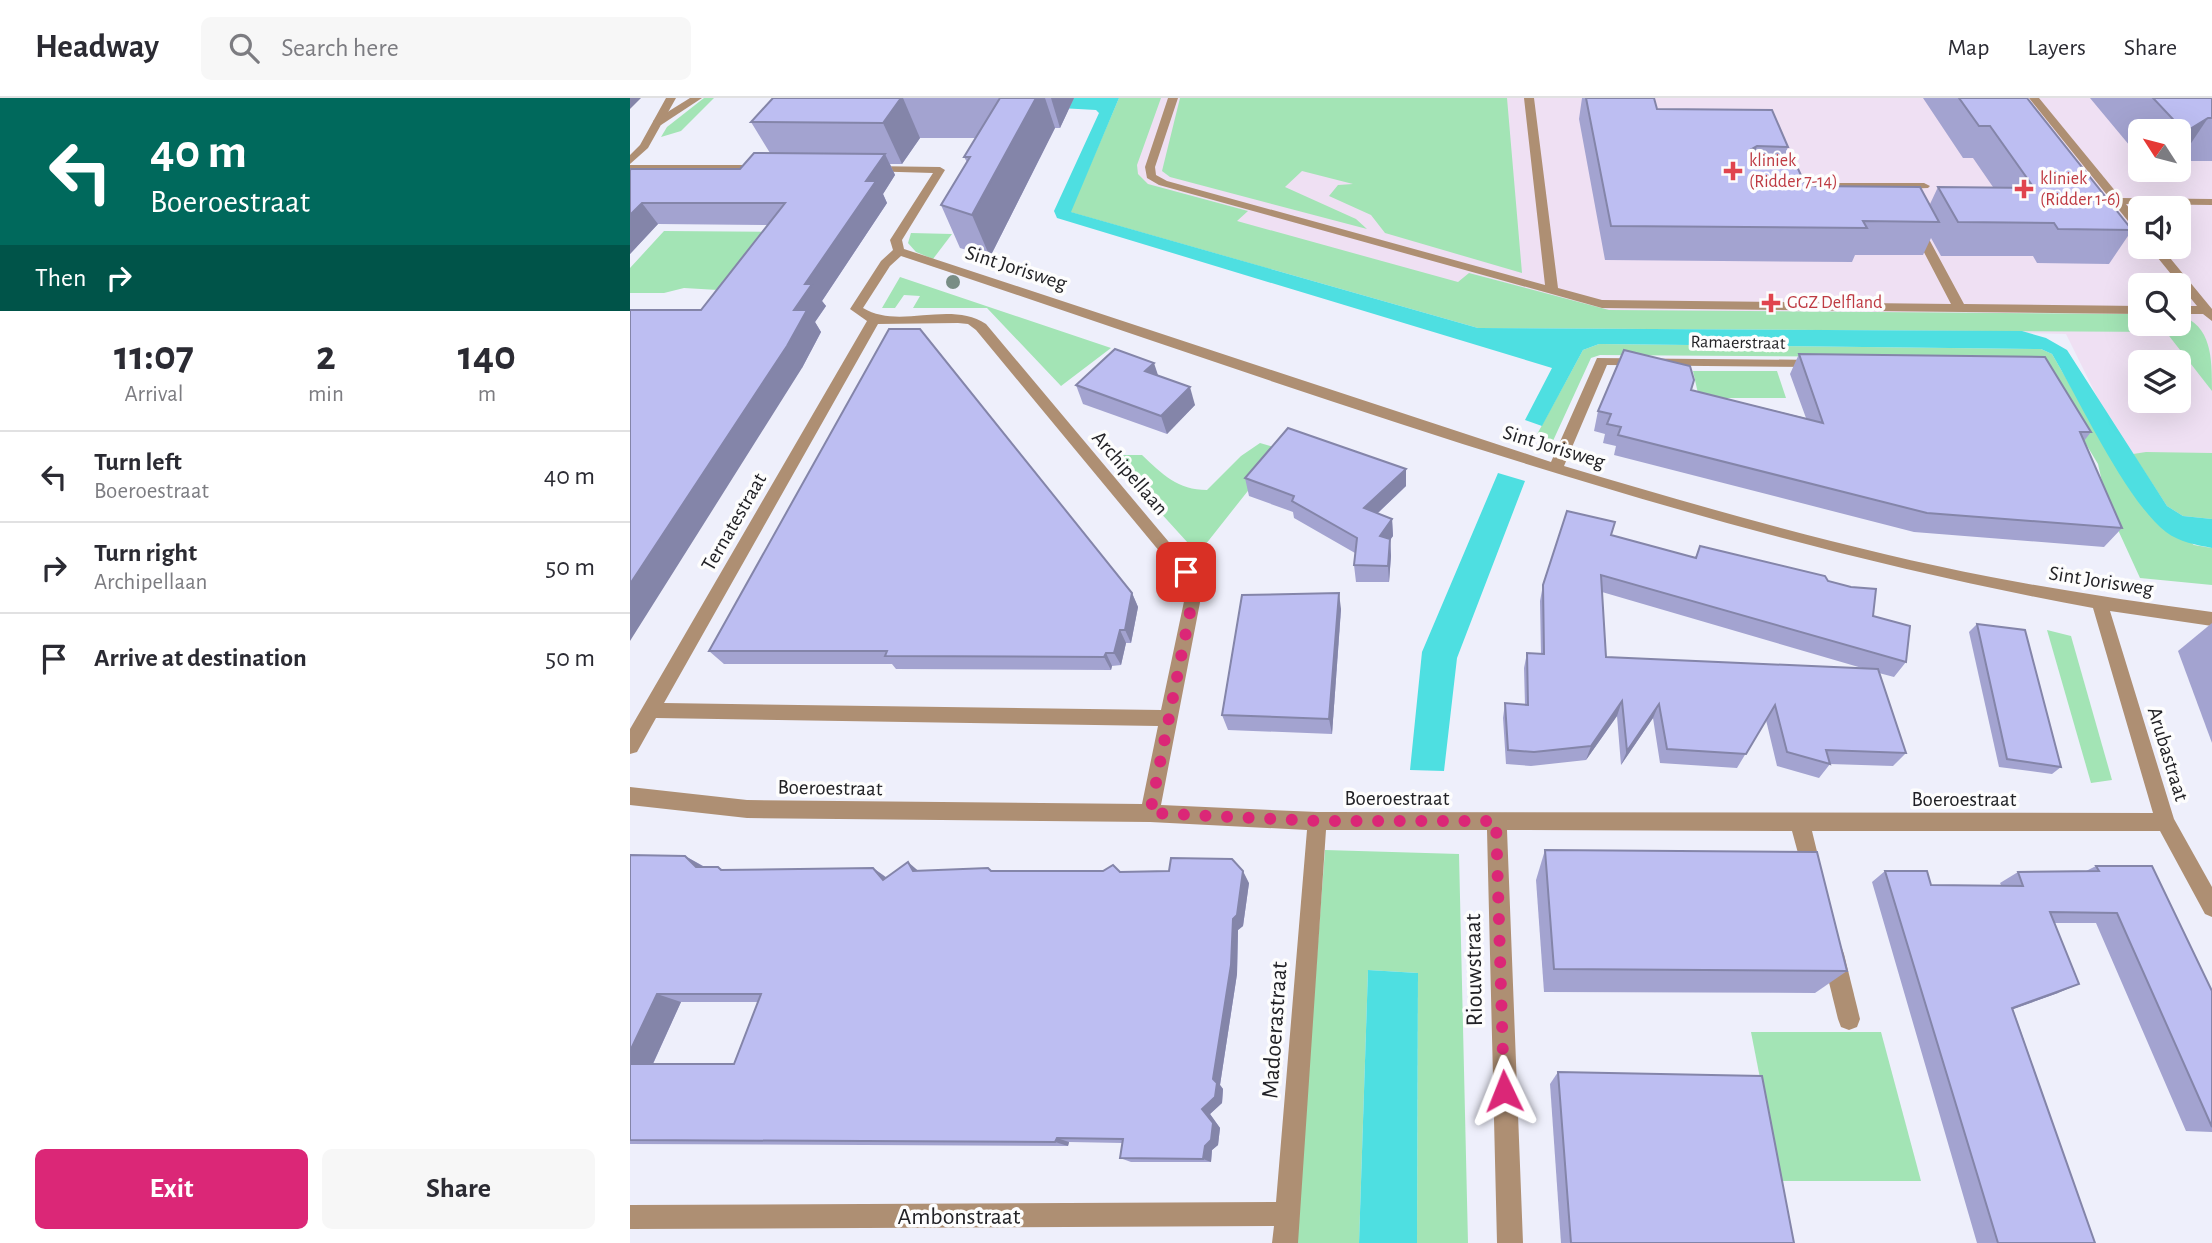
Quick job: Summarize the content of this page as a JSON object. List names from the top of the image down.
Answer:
{
  "streets": {
    "street": [
      "Sint Jorisweg",
      "Ramaerstraat",
      "Archipellaan",
      "Ternatestraat",
      "Arubastraat",
      "Boeroestraat",
      "Riouwstraat",
      "Madoerastraat",
      "Ambonstraat"
    ]
  },
  "crossings": [
    ["Sint Jorisweg", "Ramaerstraat"],
    ["Sint Jorisweg", "Arubastraat"],
    ["Archipellaan", "Ternatestraat"],
    ["Archipellaan", "Boeroestraat"],
    ["Arubastraat", "Boeroestraat"],
    ["Boeroestraat", "Riouwstraat"],
    ["Boeroestraat", "Madoerastraat"],
    ["Madoerastraat", "Ambonstraat"]
  ],
  "places": {
    "health": ["kliniek (Ridder 7-14)", "kliniek (Ridder 1-6)", "GGZ Delfland"]
  },
  "north": "top left",
  "page": {
    "header": "Headway",
    "search": "Search here",
    "nav": ["Map", "Layers", "Share"],
    "turn": ["40 m", "Boeroestraat"],
    "then": "Then",
    "eta": [
      "11:07",
      "Arrival",
      "2",
      "min",
      "140",
      "m"
    ],
    "list": [
      {
        "name": "Turn left",
        "note": "Boeroestraat",
        "value": "40 m"
      },
      {
        "name": "Turn right",
        "note": "Archipellaan",
        "value": "50 m"
      },
      {
        "name": "Arrive at destination",
        "value": "50 m"
      }
    ],
    "buttons": ["Exit", "Share"]
  }
}
